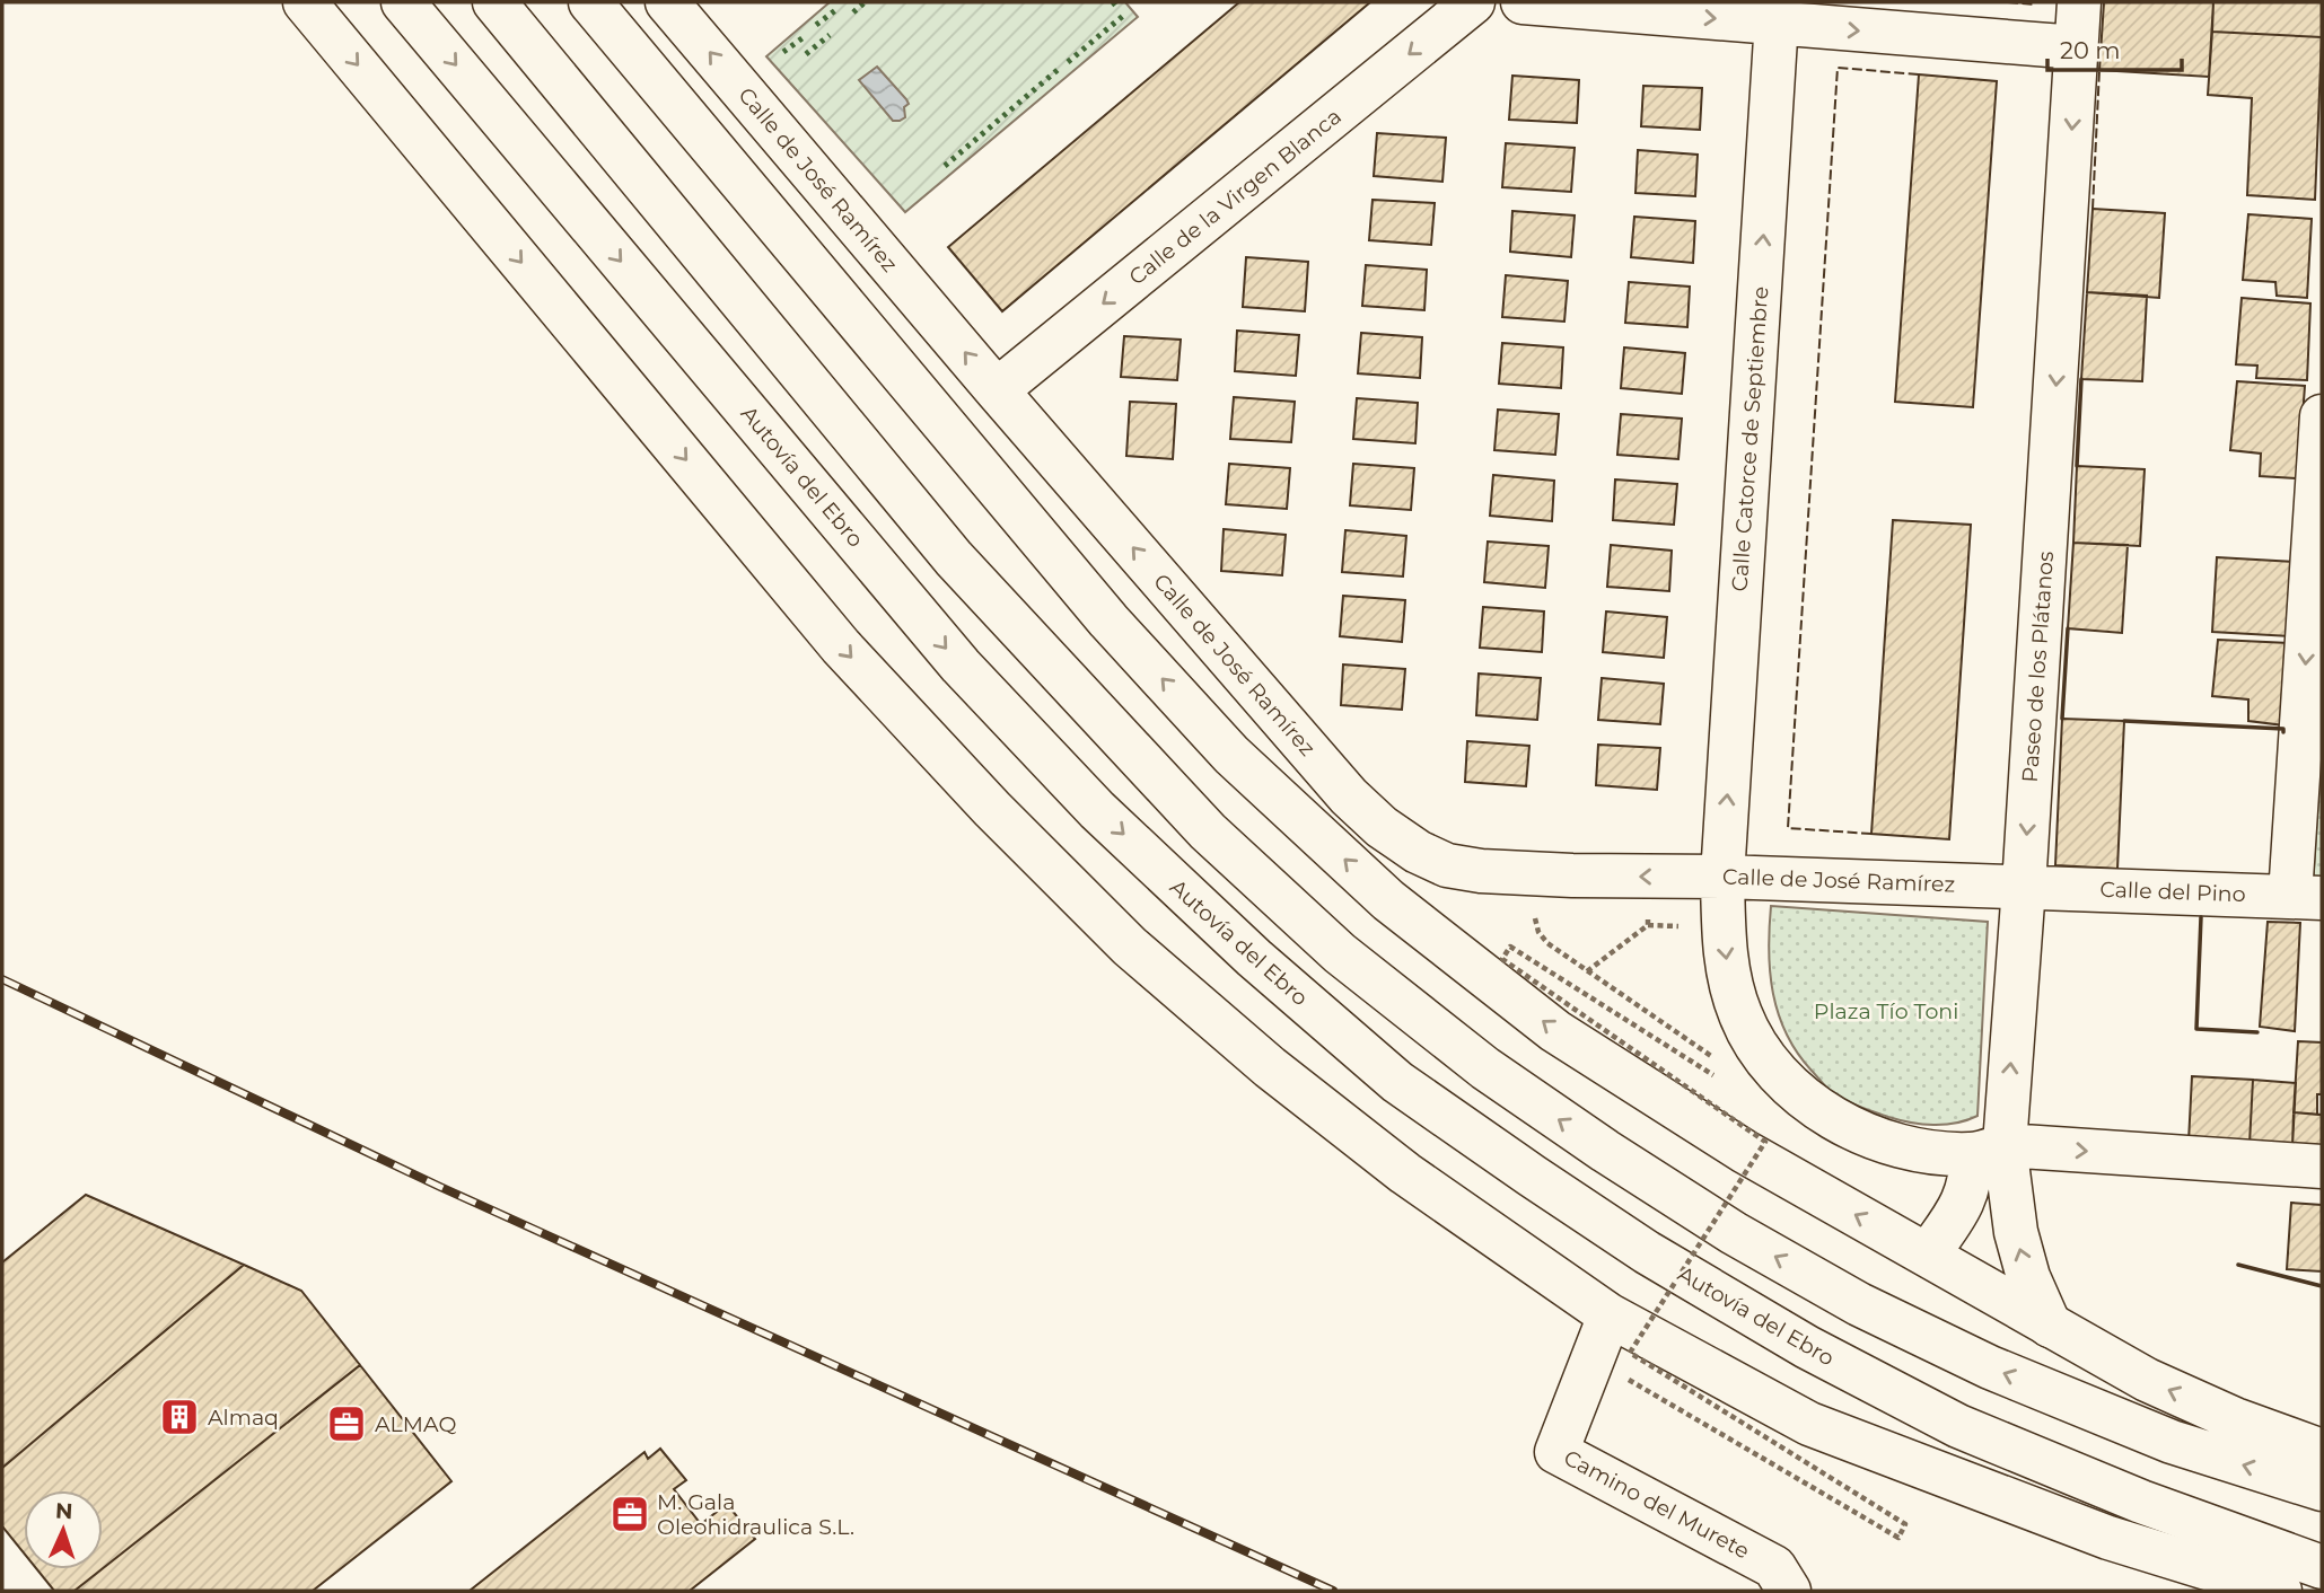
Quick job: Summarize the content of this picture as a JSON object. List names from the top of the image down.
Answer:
{
  "streets": {
    "main road": [
      "Calle de José Ramírez",
      "Calle de la Virgen Blanca",
      "Calle Catorce de Septiembre",
      "Autovía del Ebro",
      "Paseo de los Plátanos",
      "Calle del Pino",
      "Camino del Murete"
    ]
  },
  "crossings": [
    ["Calle de José Ramírez", "Calle de la Virgen Blanca"],
    ["Calle de José Ramírez", "Calle Catorce de Septiembre"],
    ["Calle de José Ramírez", "Paseo de los Plátanos"],
    ["Calle de José Ramírez", "Calle del Pino"],
    ["Paseo de los Plátanos", "Calle del Pino"]
  ],
  "one_way": ["Calle de la Virgen Blanca", "Calle Catorce de Septiembre"],
  "parks": ["Plaza Tío Toni"],
  "places": {
    "building": ["Almaq"],
    "office": ["ALMAQ", "M. Gala Oleohidraulica S.L."]
  },
  "scale_bar": "20 m",
  "north": "top"
}
